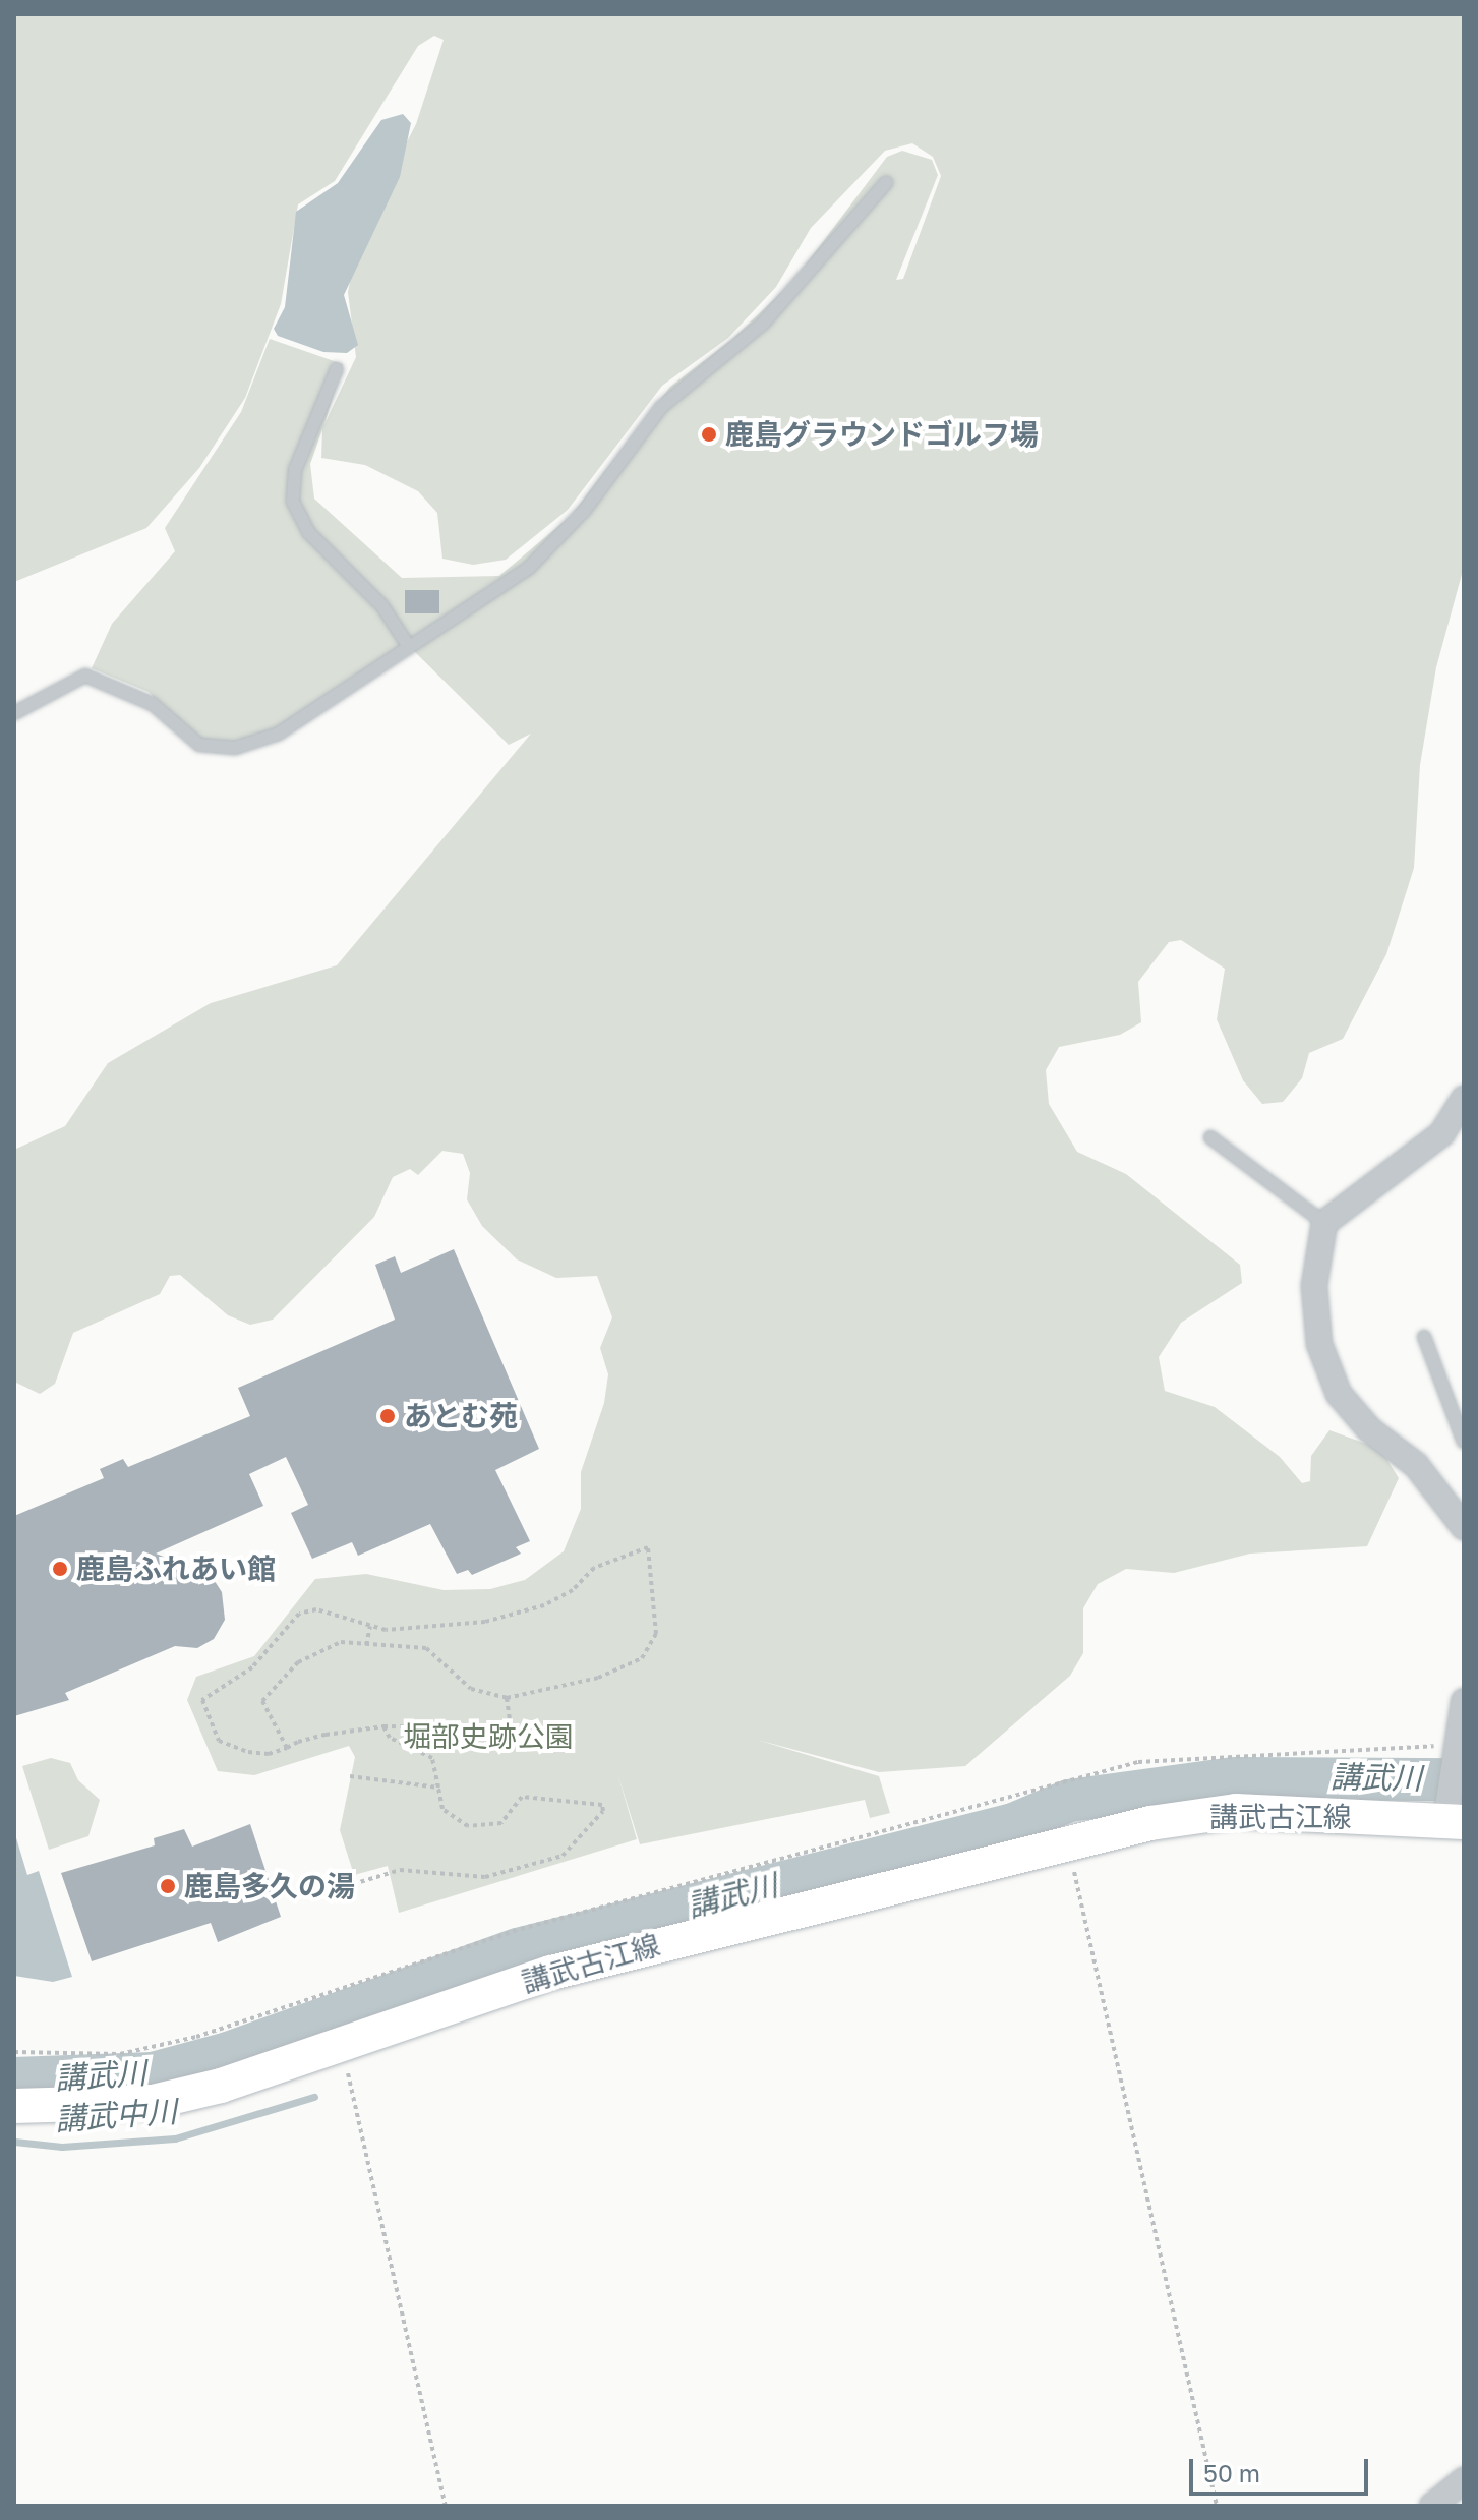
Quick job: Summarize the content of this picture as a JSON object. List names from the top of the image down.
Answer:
{
  "streets": {
    "main road": ["講武古江線"]
  },
  "water": ["講武川", "講武中川"],
  "parks": ["堀部史跡公園"],
  "places": [
    "鹿島グラウンドゴルフ場",
    "あとむ苑",
    "鹿島ふれあい館",
    "鹿島多久の湯"
  ],
  "scale_bar": "50 m"
}
